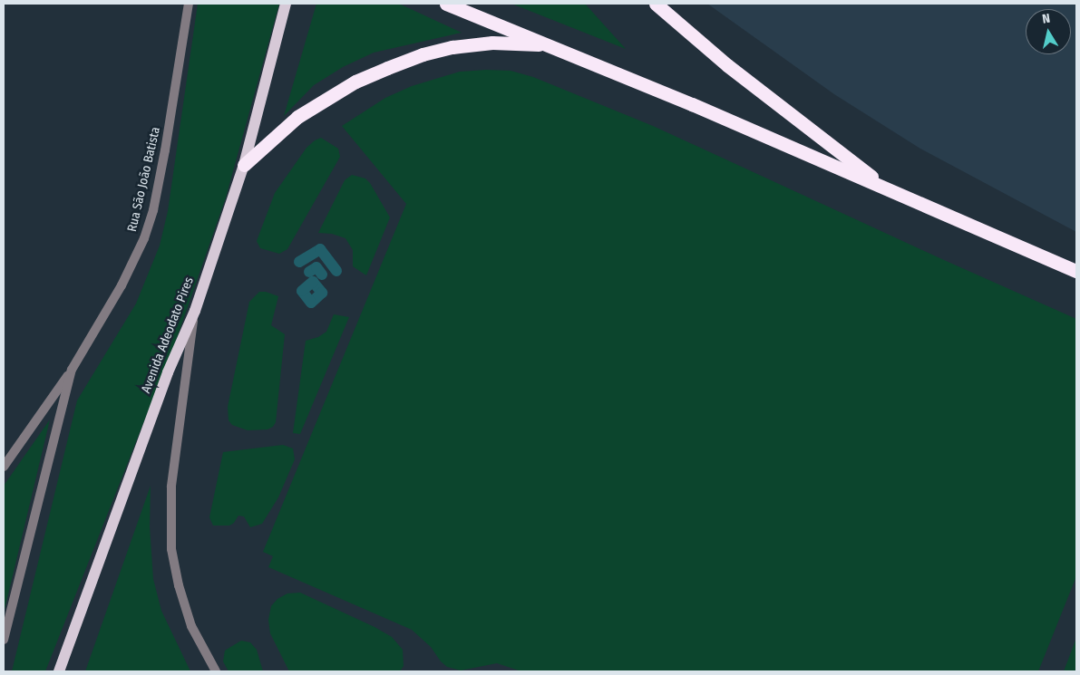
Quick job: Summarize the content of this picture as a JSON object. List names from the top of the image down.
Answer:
{
  "streets": {
    "main road": ["Avenida Adeodato Pires"],
    "street": ["Rua São João Batista"]
  },
  "north": "top"
}
